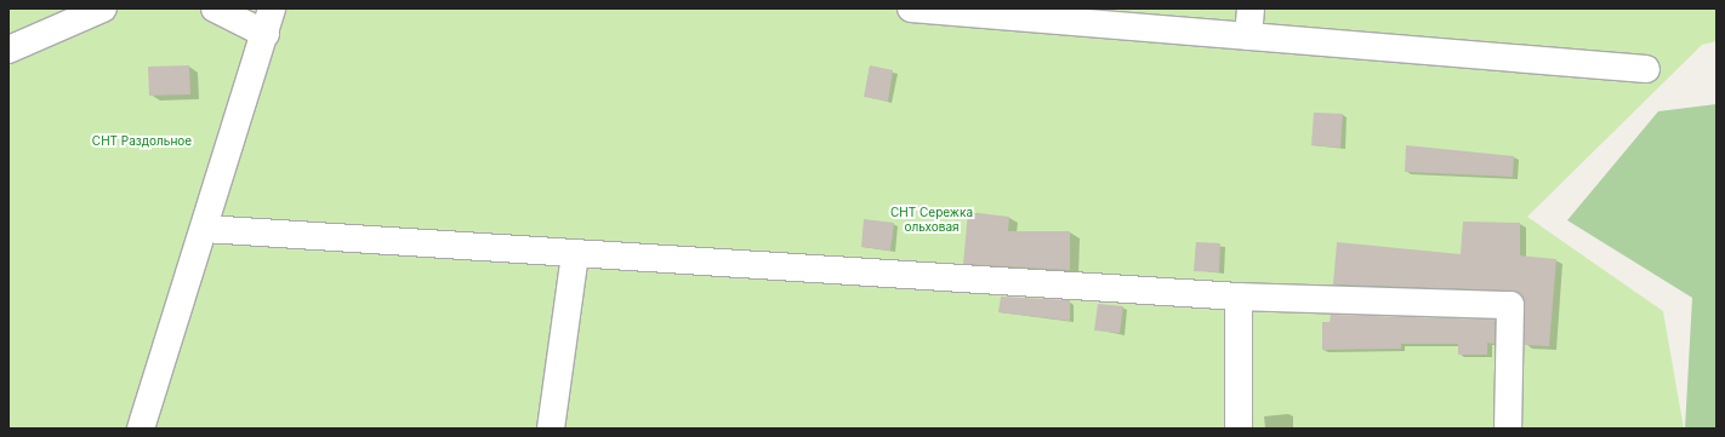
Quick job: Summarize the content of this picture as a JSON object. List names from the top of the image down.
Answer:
{
  "parks": ["СНТ Раздольное", "СНТ Сережка ольховая"]
}
